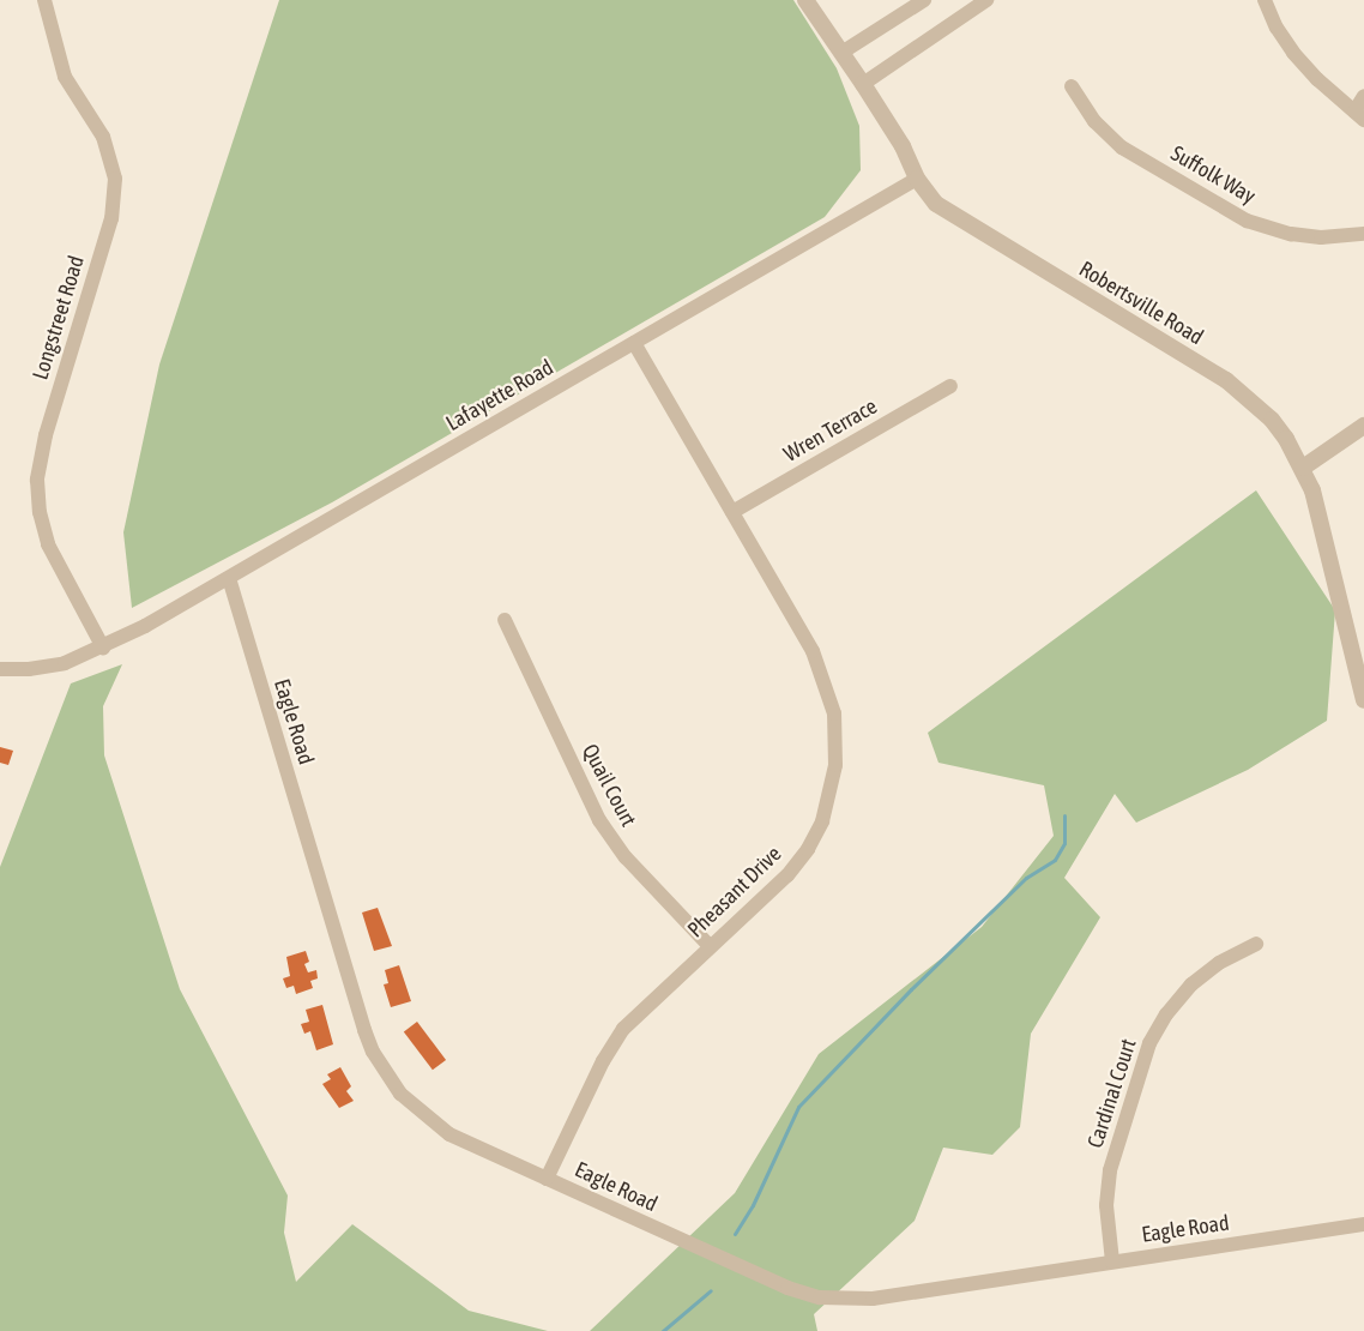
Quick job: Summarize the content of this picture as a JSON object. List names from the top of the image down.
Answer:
{
  "streets": {
    "street": [
      "Suffolk Way",
      "Robertsville Road",
      "Longstreet Road",
      "Lafayette Road",
      "Wren Terrace",
      "Eagle Road",
      "Quail Court",
      "Pheasant Drive",
      "Cardinal Court"
    ]
  },
  "crossings": [
    ["Robertsville Road", "Lafayette Road"],
    ["Longstreet Road", "Lafayette Road"],
    ["Lafayette Road", "Eagle Road"],
    ["Lafayette Road", "Pheasant Drive"],
    ["Wren Terrace", "Pheasant Drive"],
    ["Eagle Road", "Pheasant Drive"],
    ["Eagle Road", "Cardinal Court"],
    ["Quail Court", "Pheasant Drive"]
  ]
}
